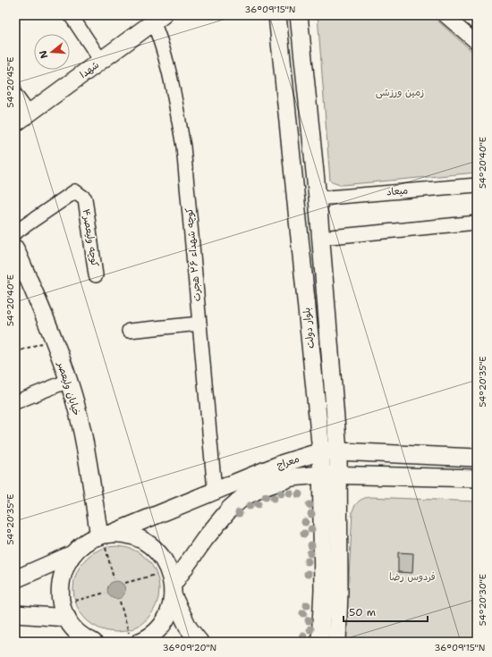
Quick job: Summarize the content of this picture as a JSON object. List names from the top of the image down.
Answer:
{
  "streets": {
    "street": [
      "شهدا",
      "میعاد",
      "کوچه ولیعصر۴",
      "کوچه شهداء ۲۶ هجرت",
      "بلوار دولت",
      "خیابان ولیعصر",
      "معراج"
    ]
  },
  "crossings": [
    ["شهدا", "کوچه شهداء ۲۶ هجرت"],
    ["میعاد", "بلوار دولت"],
    ["کوچه شهداء ۲۶ هجرت", "معراج"],
    ["بلوار دولت", "معراج"],
    ["خیابان ولیعصر", "معراج"]
  ],
  "parks": ["زمین ورزشی", "فردوس رضا"],
  "scale_bar": "50 m",
  "north": "left",
  "coordinates": [
    "36°09'15\"N",
    "54°20'45\"E",
    "54°20'40\"E",
    "54°20'35\"E",
    "54°20'30\"E",
    "36°09'20\"N"
  ]
}
